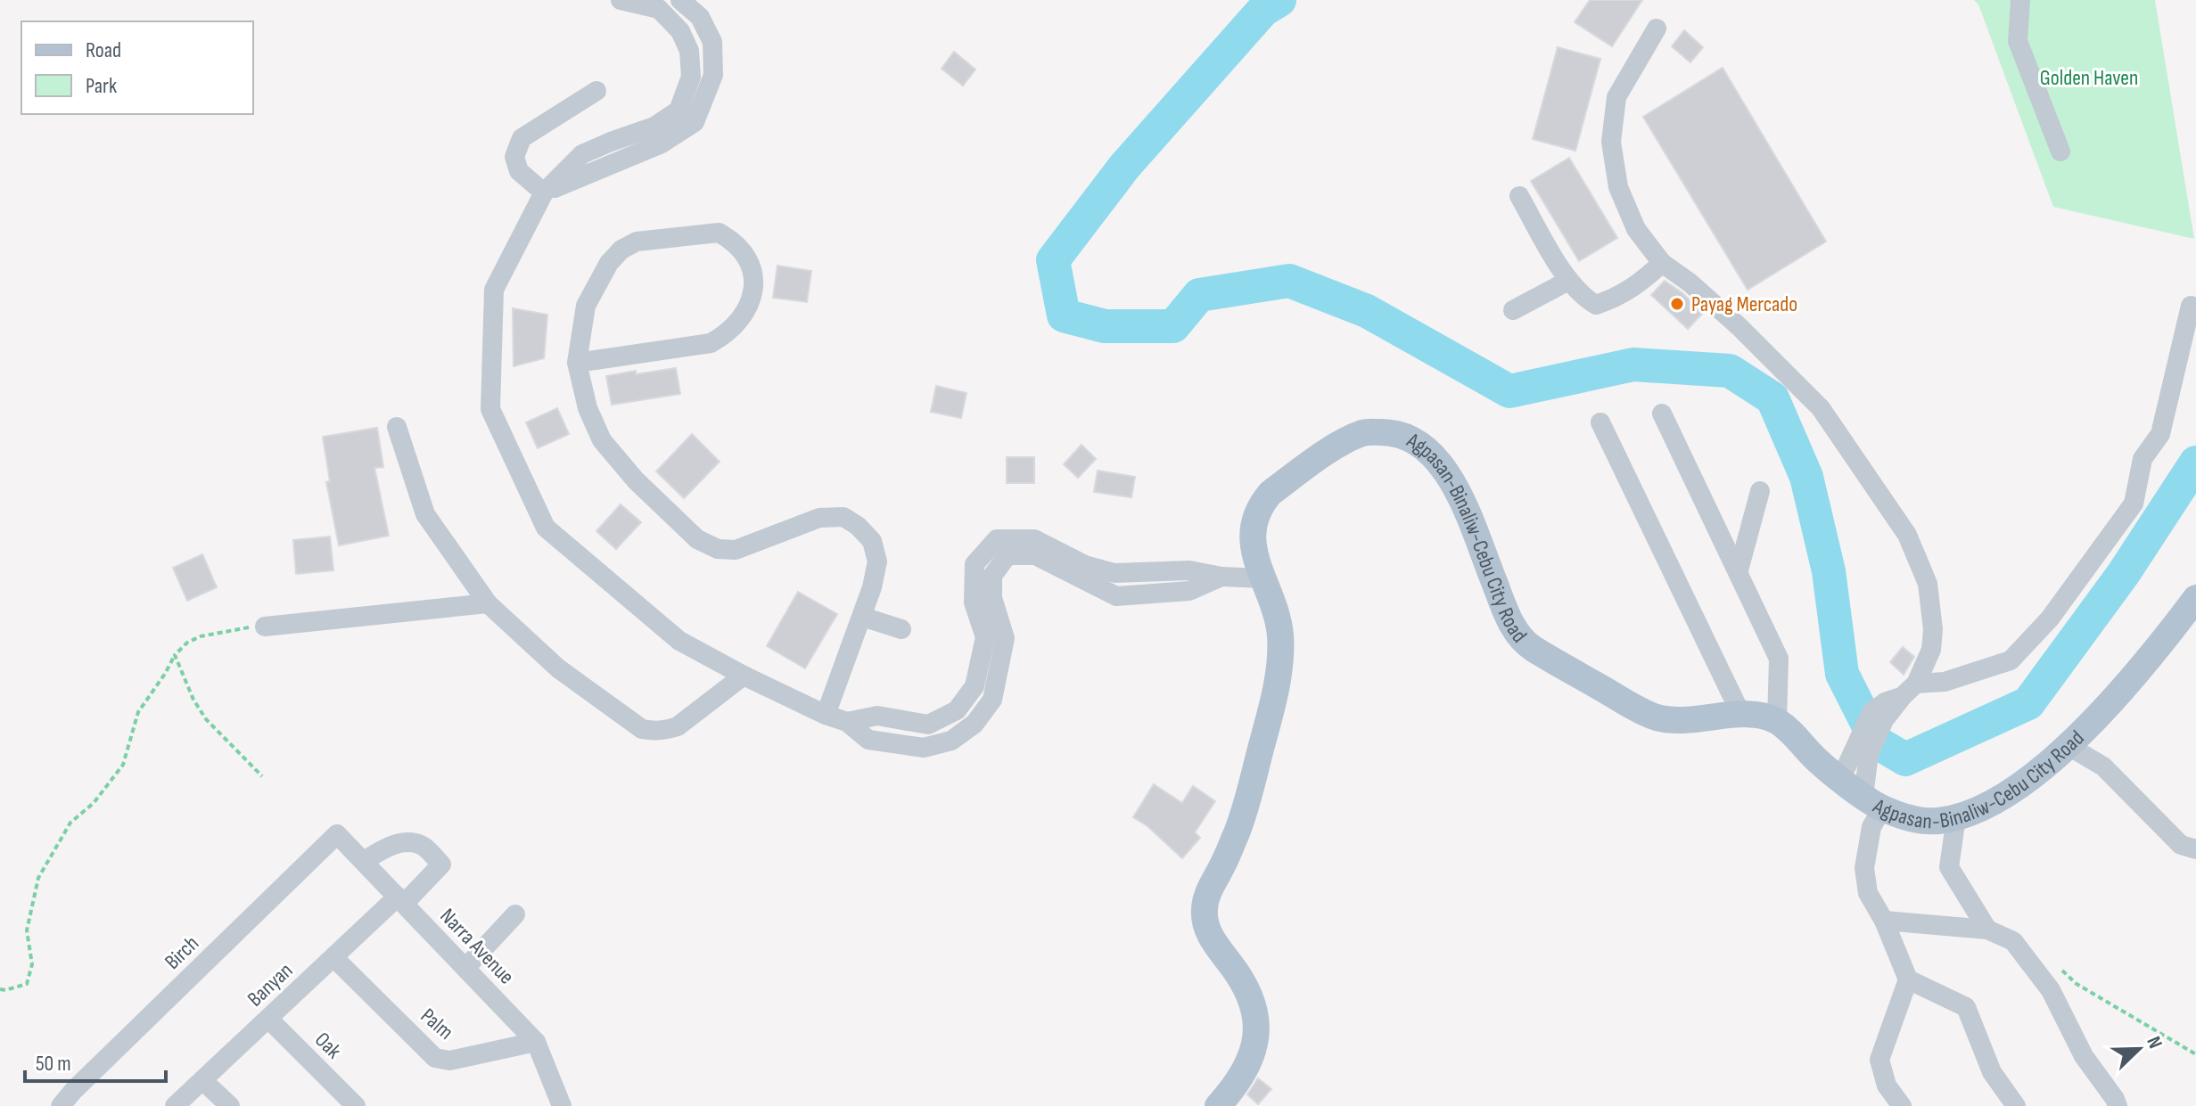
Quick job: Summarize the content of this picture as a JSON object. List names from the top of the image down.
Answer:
{
  "streets": {
    "main road": ["Agpasan-Binaliw-Cebu City Road"],
    "street": [
      "Narra Avenue",
      "Birch",
      "Banyan",
      "Palm",
      "Oak"
    ]
  },
  "crossings": [
    ["Narra Avenue", "Birch"],
    ["Narra Avenue", "Banyan"],
    ["Narra Avenue", "Palm"],
    ["Banyan", "Palm"],
    ["Banyan", "Oak"]
  ],
  "parks": ["Golden Haven"],
  "places": ["Payag Mercado"],
  "legend": ["Road", "Park"],
  "scale_bar": "50 m",
  "north": "top right"
}
